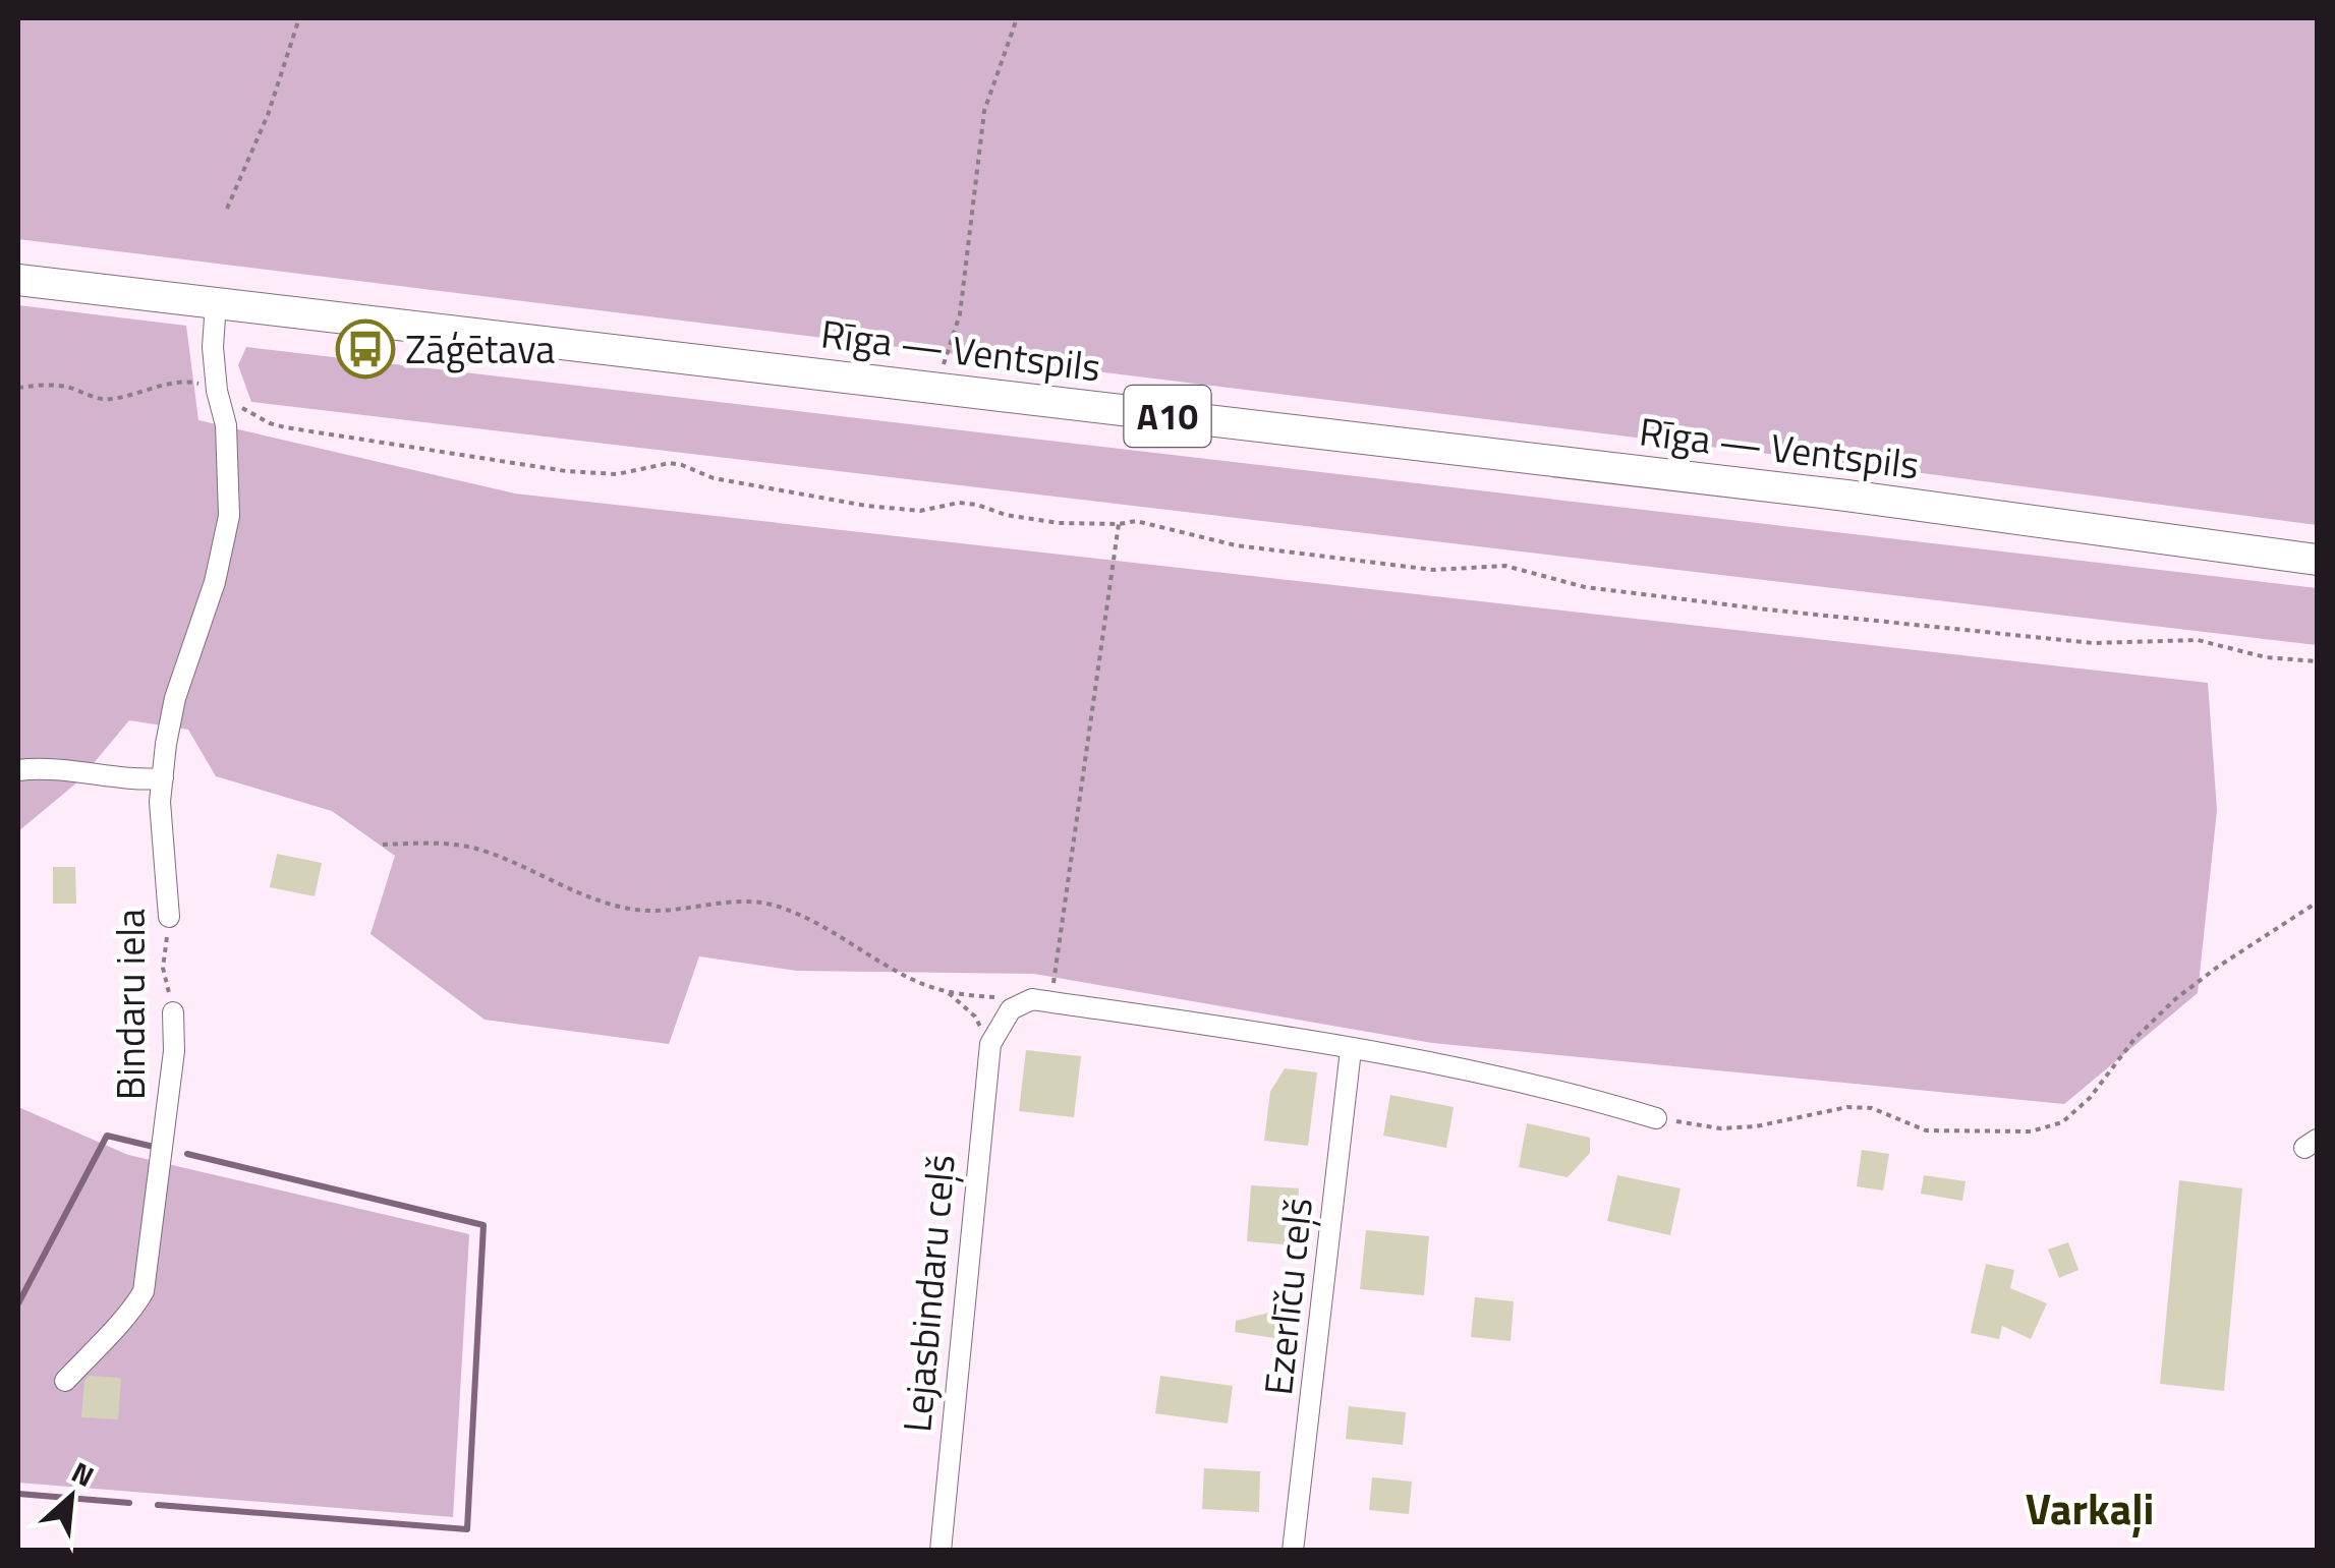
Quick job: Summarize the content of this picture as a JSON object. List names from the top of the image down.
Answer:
{
  "streets": {
    "highway": ["Rīga — Ventspils", "A10"],
    "street": ["Bindaru iela", "Lejasbindaru ceļš", "Ezerlīču ceļš"]
  },
  "crossings": [
    ["Rīga — Ventspils", "Bindaru iela"]
  ],
  "districts": ["Varkaļi"],
  "places": {
    "bus stop": ["Zāģētava"]
  },
  "north": "top right"
}
